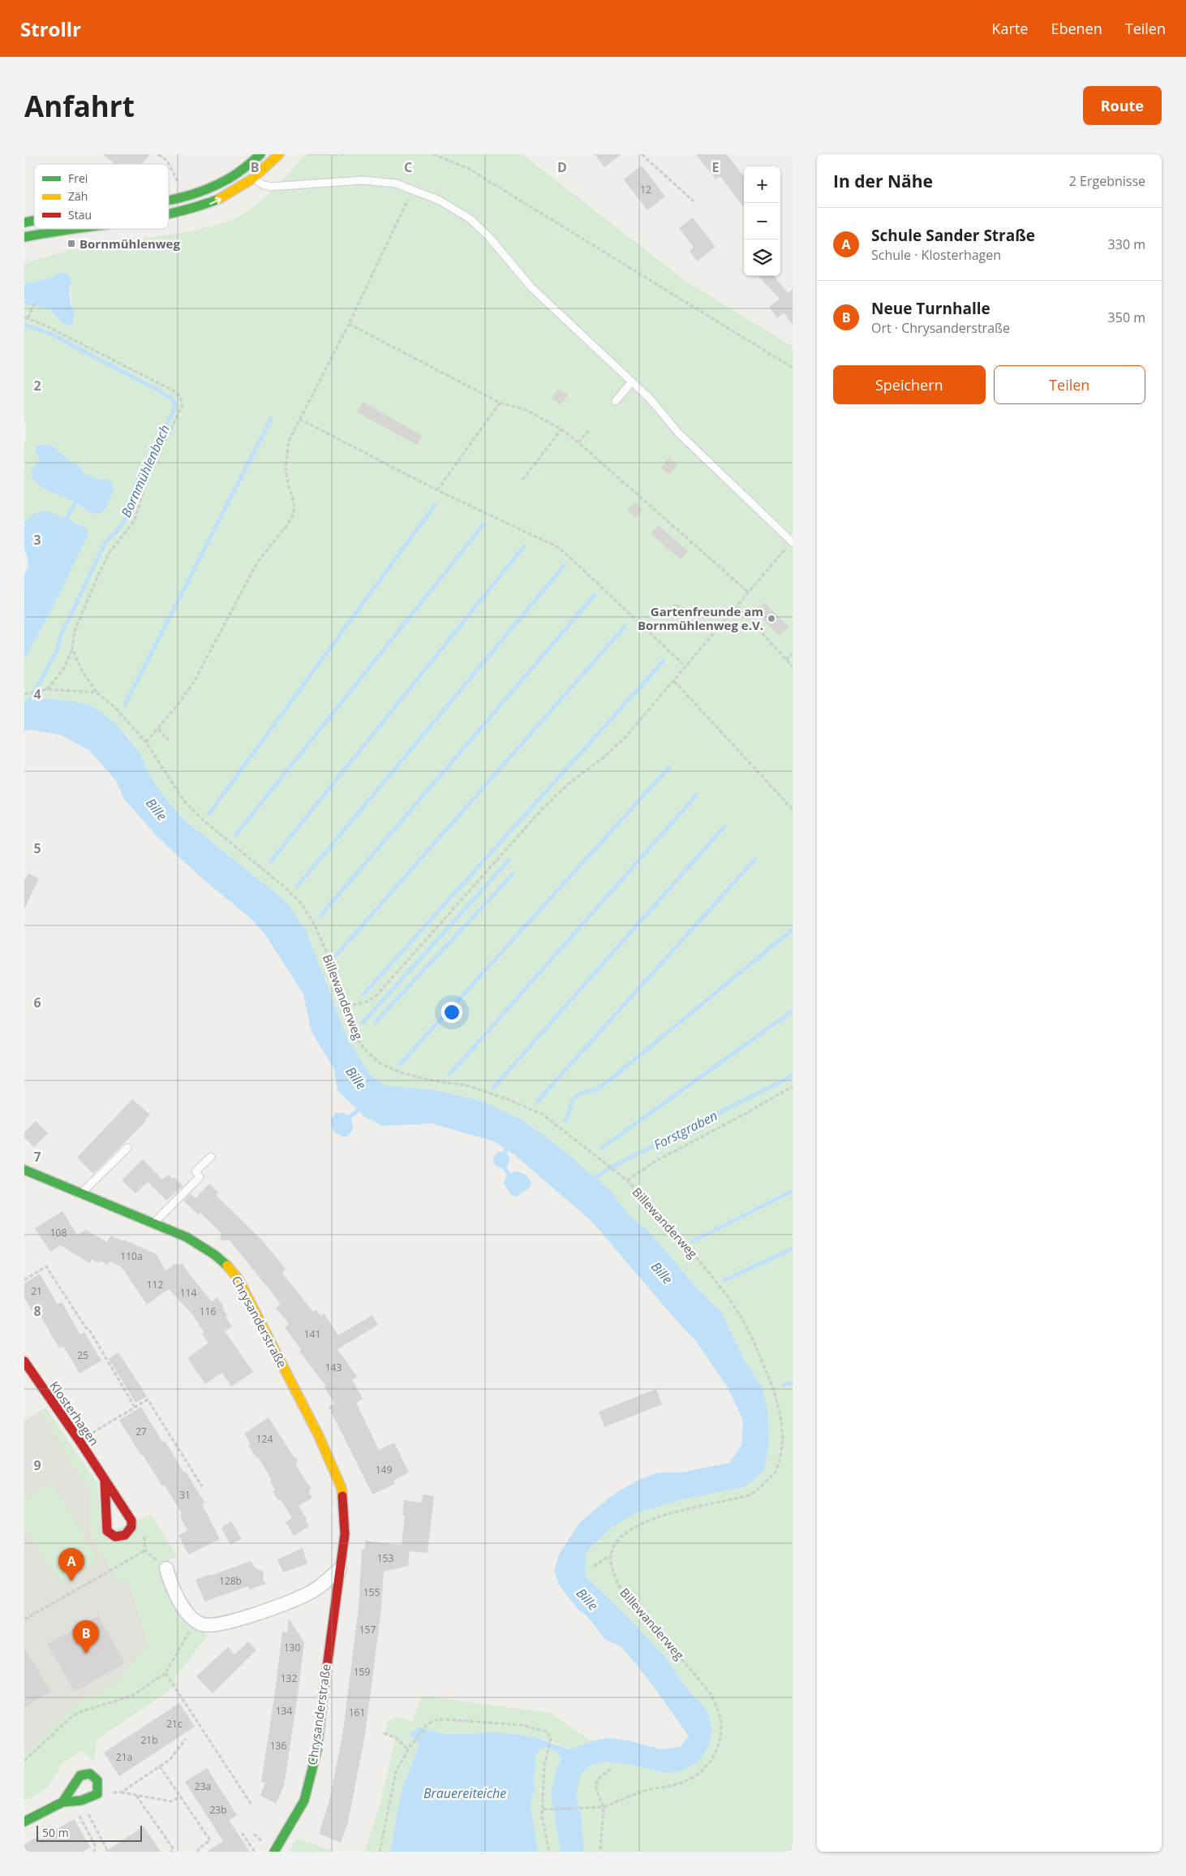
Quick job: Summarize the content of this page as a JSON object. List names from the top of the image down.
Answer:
{
  "streets": {
    "street": ["Chrysanderstraße", "Klosterhagen"],
    "path": ["Billewanderweg"]
  },
  "water": [
    "Bornmühlenbach",
    "Bille",
    "Forstgraben",
    "Brauereiteiche"
  ],
  "places": {
    "transit": ["Bornmühlenweg"],
    "other": ["Gartenfreunde am Bornmühlenweg e.V."]
  },
  "house_numbers": [
    "12",
    "108",
    "110a",
    "112",
    "21",
    "114",
    "116",
    "141",
    "25",
    "143",
    "27",
    "124",
    "149",
    "31",
    "153",
    "128b",
    "155",
    "157",
    "130",
    "159",
    "132",
    "134",
    "161",
    "21c",
    "21b",
    "136",
    "21a",
    "23a",
    "23b"
  ],
  "legend": ["Frei", "Zäh", "Stau"],
  "scale_bar": "50 m",
  "page": {
    "header": "Strollr",
    "nav": ["Karte", "Ebenen", "Teilen"],
    "buttons": [
      "Route",
      ["Speichern", "Teilen"]
    ],
    "title": "Anfahrt",
    "heading": ["In der Nähe", "2 Ergebnisse"],
    "map_buttons": ["+", "−"],
    "list": [
      {
        "mark": "A",
        "name": "Schule Sander Straße",
        "note": "Schule · Klosterhagen",
        "value": "330 m"
      },
      {
        "mark": "B",
        "name": "Neue Turnhalle",
        "note": "Ort · Chrysanderstraße",
        "value": "350 m"
      }
    ],
    "pins": ["A", "B"],
    "scale": "50 m"
  },
  "grid": {
    "columns": [
      "B",
      "C",
      "D",
      "E"
    ],
    "rows": [
      "2",
      "3",
      "4",
      "5",
      "6",
      "7",
      "8",
      "9"
    ]
  }
}
